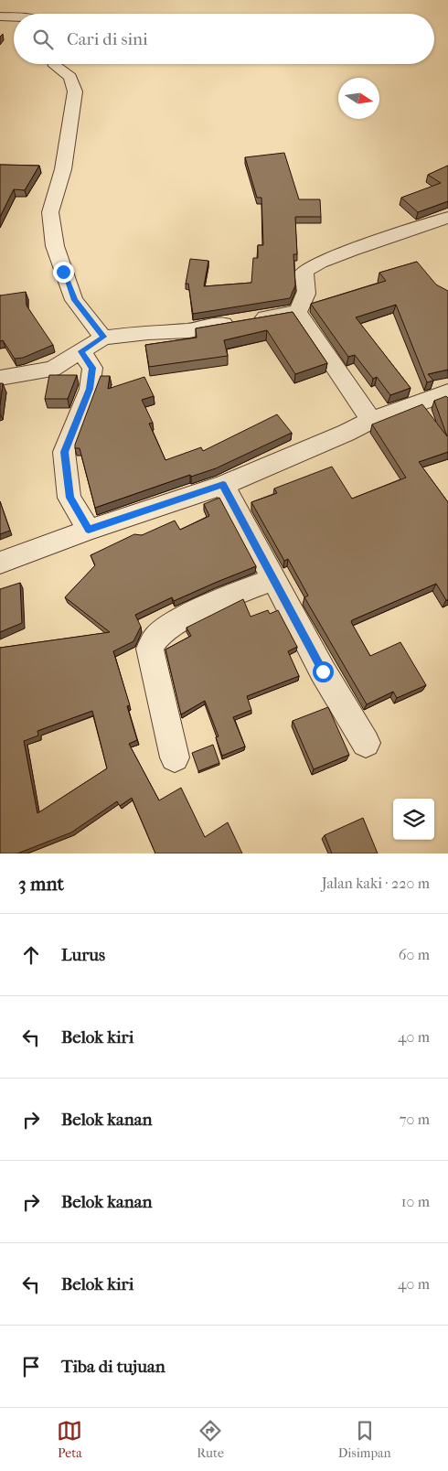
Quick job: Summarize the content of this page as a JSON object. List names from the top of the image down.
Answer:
{
  "north": "right",
  "page": {
    "search": "Cari di sini",
    "heading": ["3 mnt", "Jalan kaki · 220 m"],
    "list": [
      ["Lurus", "60 m"],
      ["Belok kiri", "40 m"],
      ["Belok kanan", "70 m"],
      ["Belok kanan", "10 m"],
      ["Belok kiri", "40 m"],
      "Tiba di tujuan"
    ],
    "nav": ["Peta", "Rute", "Disimpan"]
  }
}
